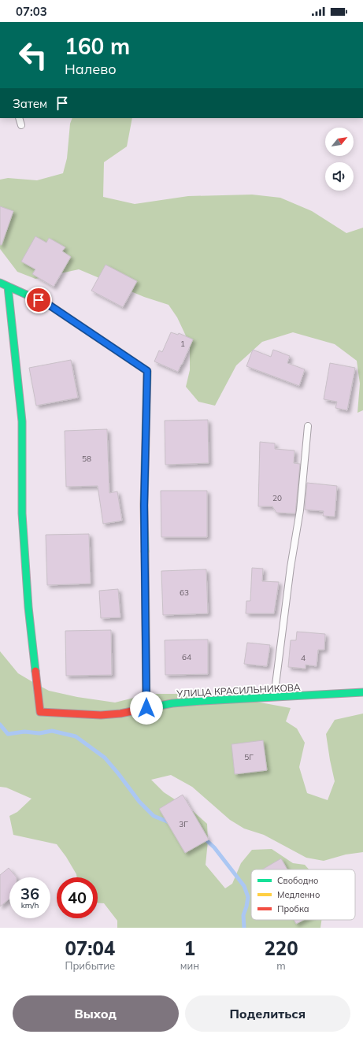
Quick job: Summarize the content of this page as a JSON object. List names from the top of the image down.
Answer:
{
  "streets": {
    "street": ["УЛИЦА КРАСИЛЬНИКОВА"]
  },
  "house_numbers": [
    "1",
    "58",
    "20",
    "63",
    "64",
    "4",
    "5Г",
    "3Г"
  ],
  "legend": ["Свободно", "Медленно", "Пробка"],
  "north": "top right",
  "page": {
    "status": "07:03",
    "turn": ["160 m", "Налево"],
    "then": "Затем",
    "speed": "36 km/h",
    "limit": "40",
    "eta": [
      "07:04",
      "Прибытие",
      "1",
      "мин",
      "220",
      "m"
    ],
    "buttons": ["Выход", "Поделиться"]
  }
}
